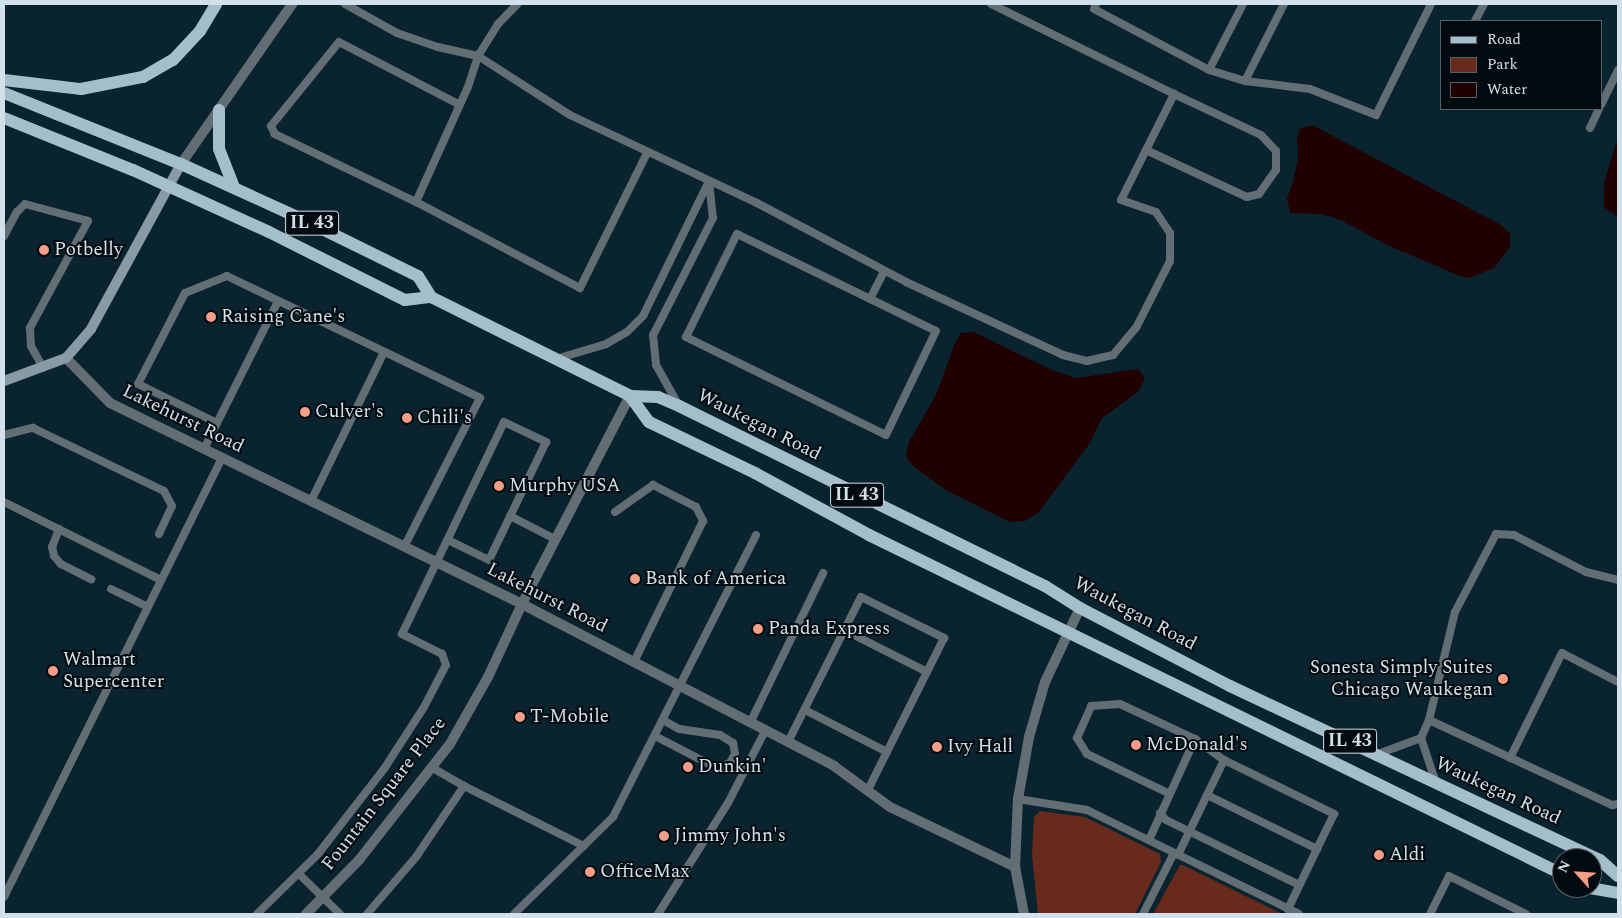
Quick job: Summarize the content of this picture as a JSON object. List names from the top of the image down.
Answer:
{
  "streets": {
    "main road": ["IL 43", "Waukegan Road"],
    "street": ["Lakehurst Road", "Fountain Square Place"]
  },
  "crossings": [
    ["IL 43", "Waukegan Road"],
    ["Lakehurst Road", "Fountain Square Place"],
    ["Waukegan Road", "Fountain Square Place"]
  ],
  "places": [
    "Potbelly",
    "Raising Cane's",
    "Culver's",
    "Chili's",
    "Murphy USA",
    "Bank of America",
    "Panda Express",
    "Walmart Supercenter",
    "Sonesta Simply Suites Chicago Waukegan",
    "T-Mobile",
    "McDonald's",
    "Ivy Hall",
    "Dunkin'",
    "Jimmy John's",
    "Aldi",
    "OfficeMax"
  ],
  "legend": ["Road", "Park", "Water"],
  "north": "top left"
}
